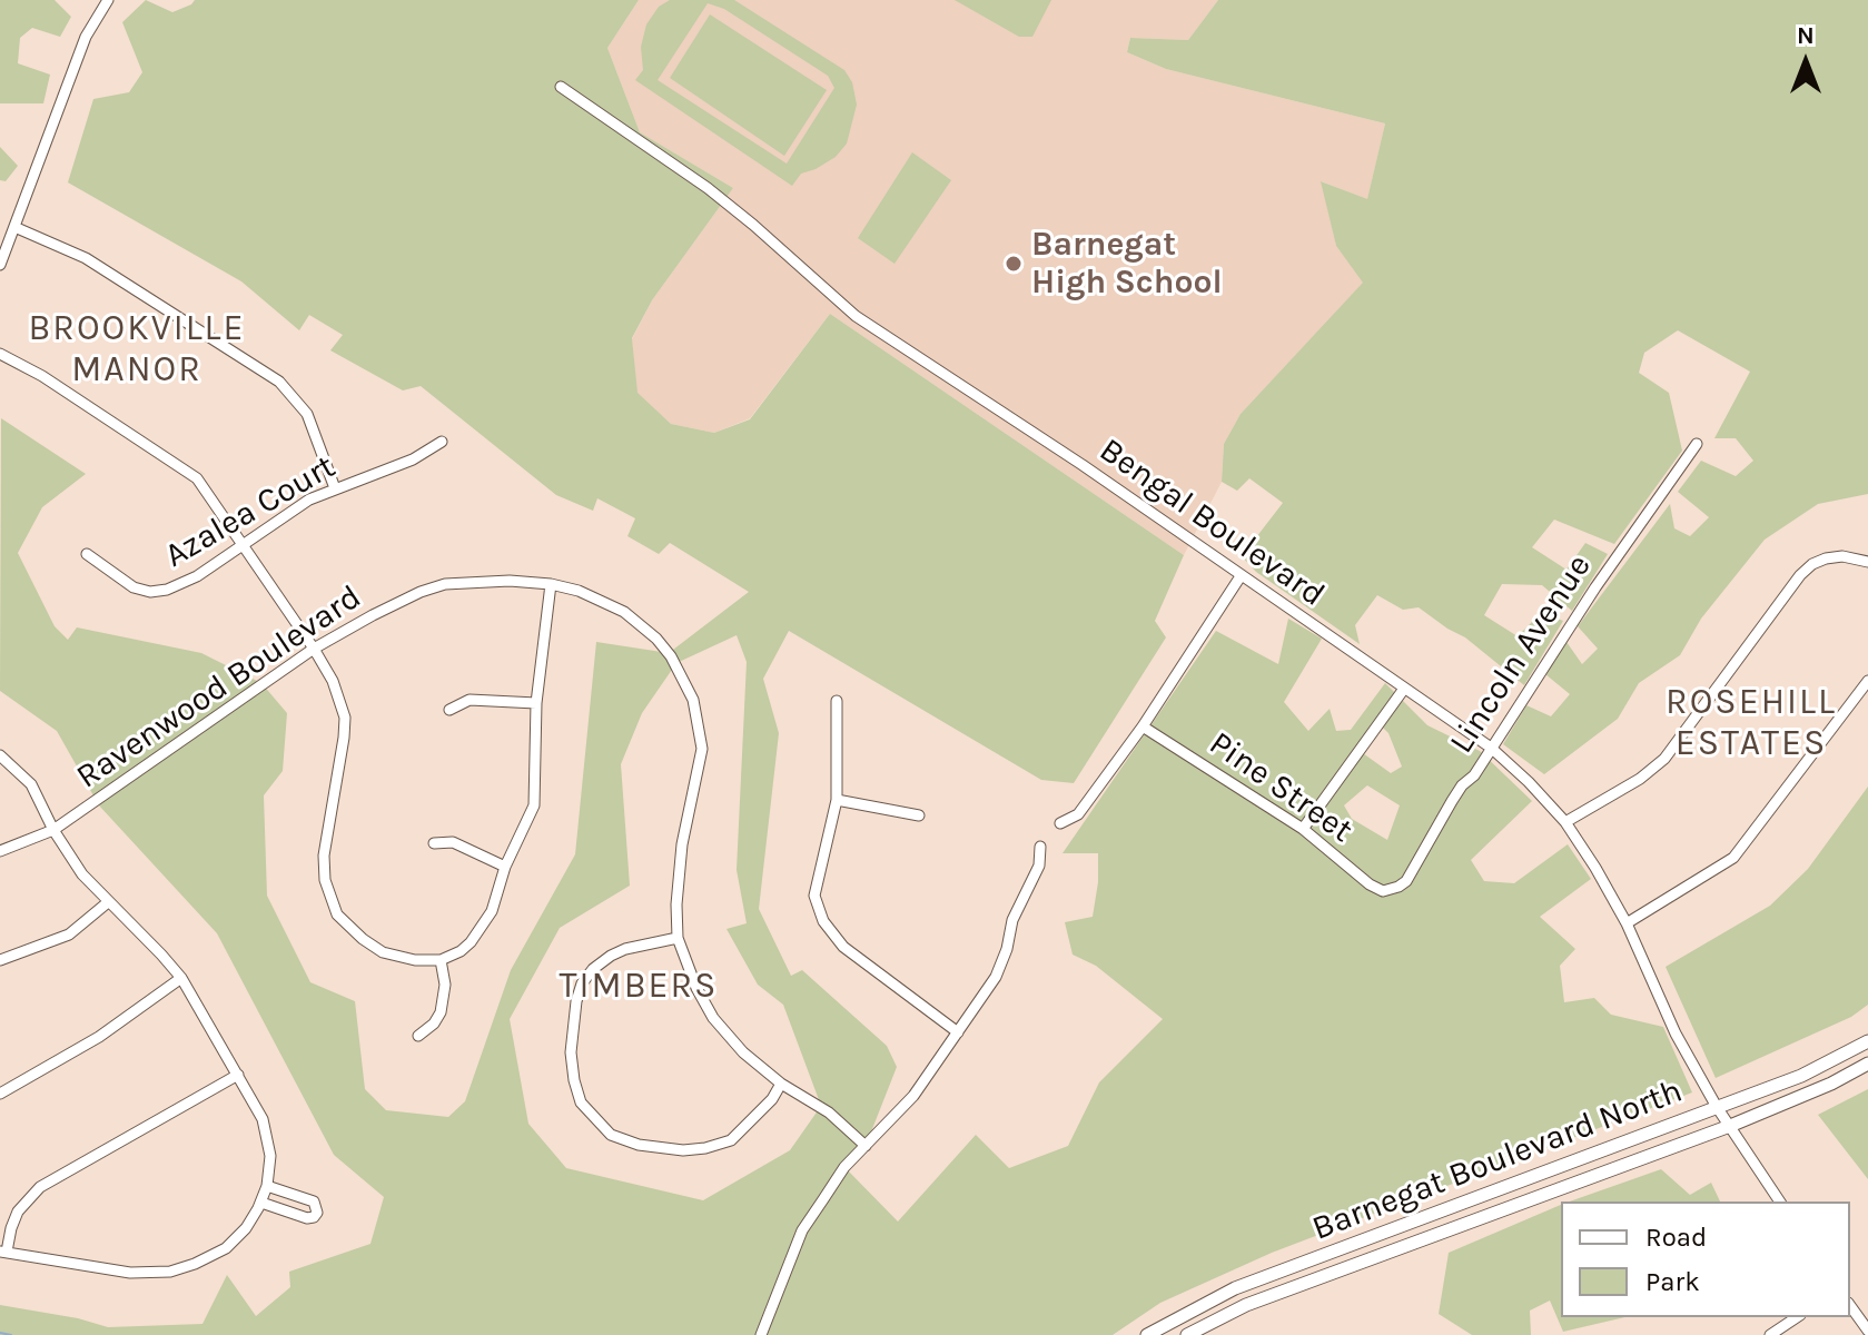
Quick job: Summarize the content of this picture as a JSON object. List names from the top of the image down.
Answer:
{
  "streets": {
    "street": [
      "Azalea Court",
      "Bengal Boulevard",
      "Lincoln Avenue",
      "Ravenwood Boulevard",
      "Pine Street",
      "Barnegat Boulevard North"
    ]
  },
  "crossings": [
    ["Bengal Boulevard", "Lincoln Avenue"],
    ["Bengal Boulevard", "Barnegat Boulevard North"],
    ["Lincoln Avenue", "Pine Street"]
  ],
  "districts": ["BROOKVILLE MANOR", "ROSEHILL ESTATES", "TIMBERS"],
  "places": ["Barnegat High School"],
  "legend": ["Road", "Park"],
  "north": "top"
}
